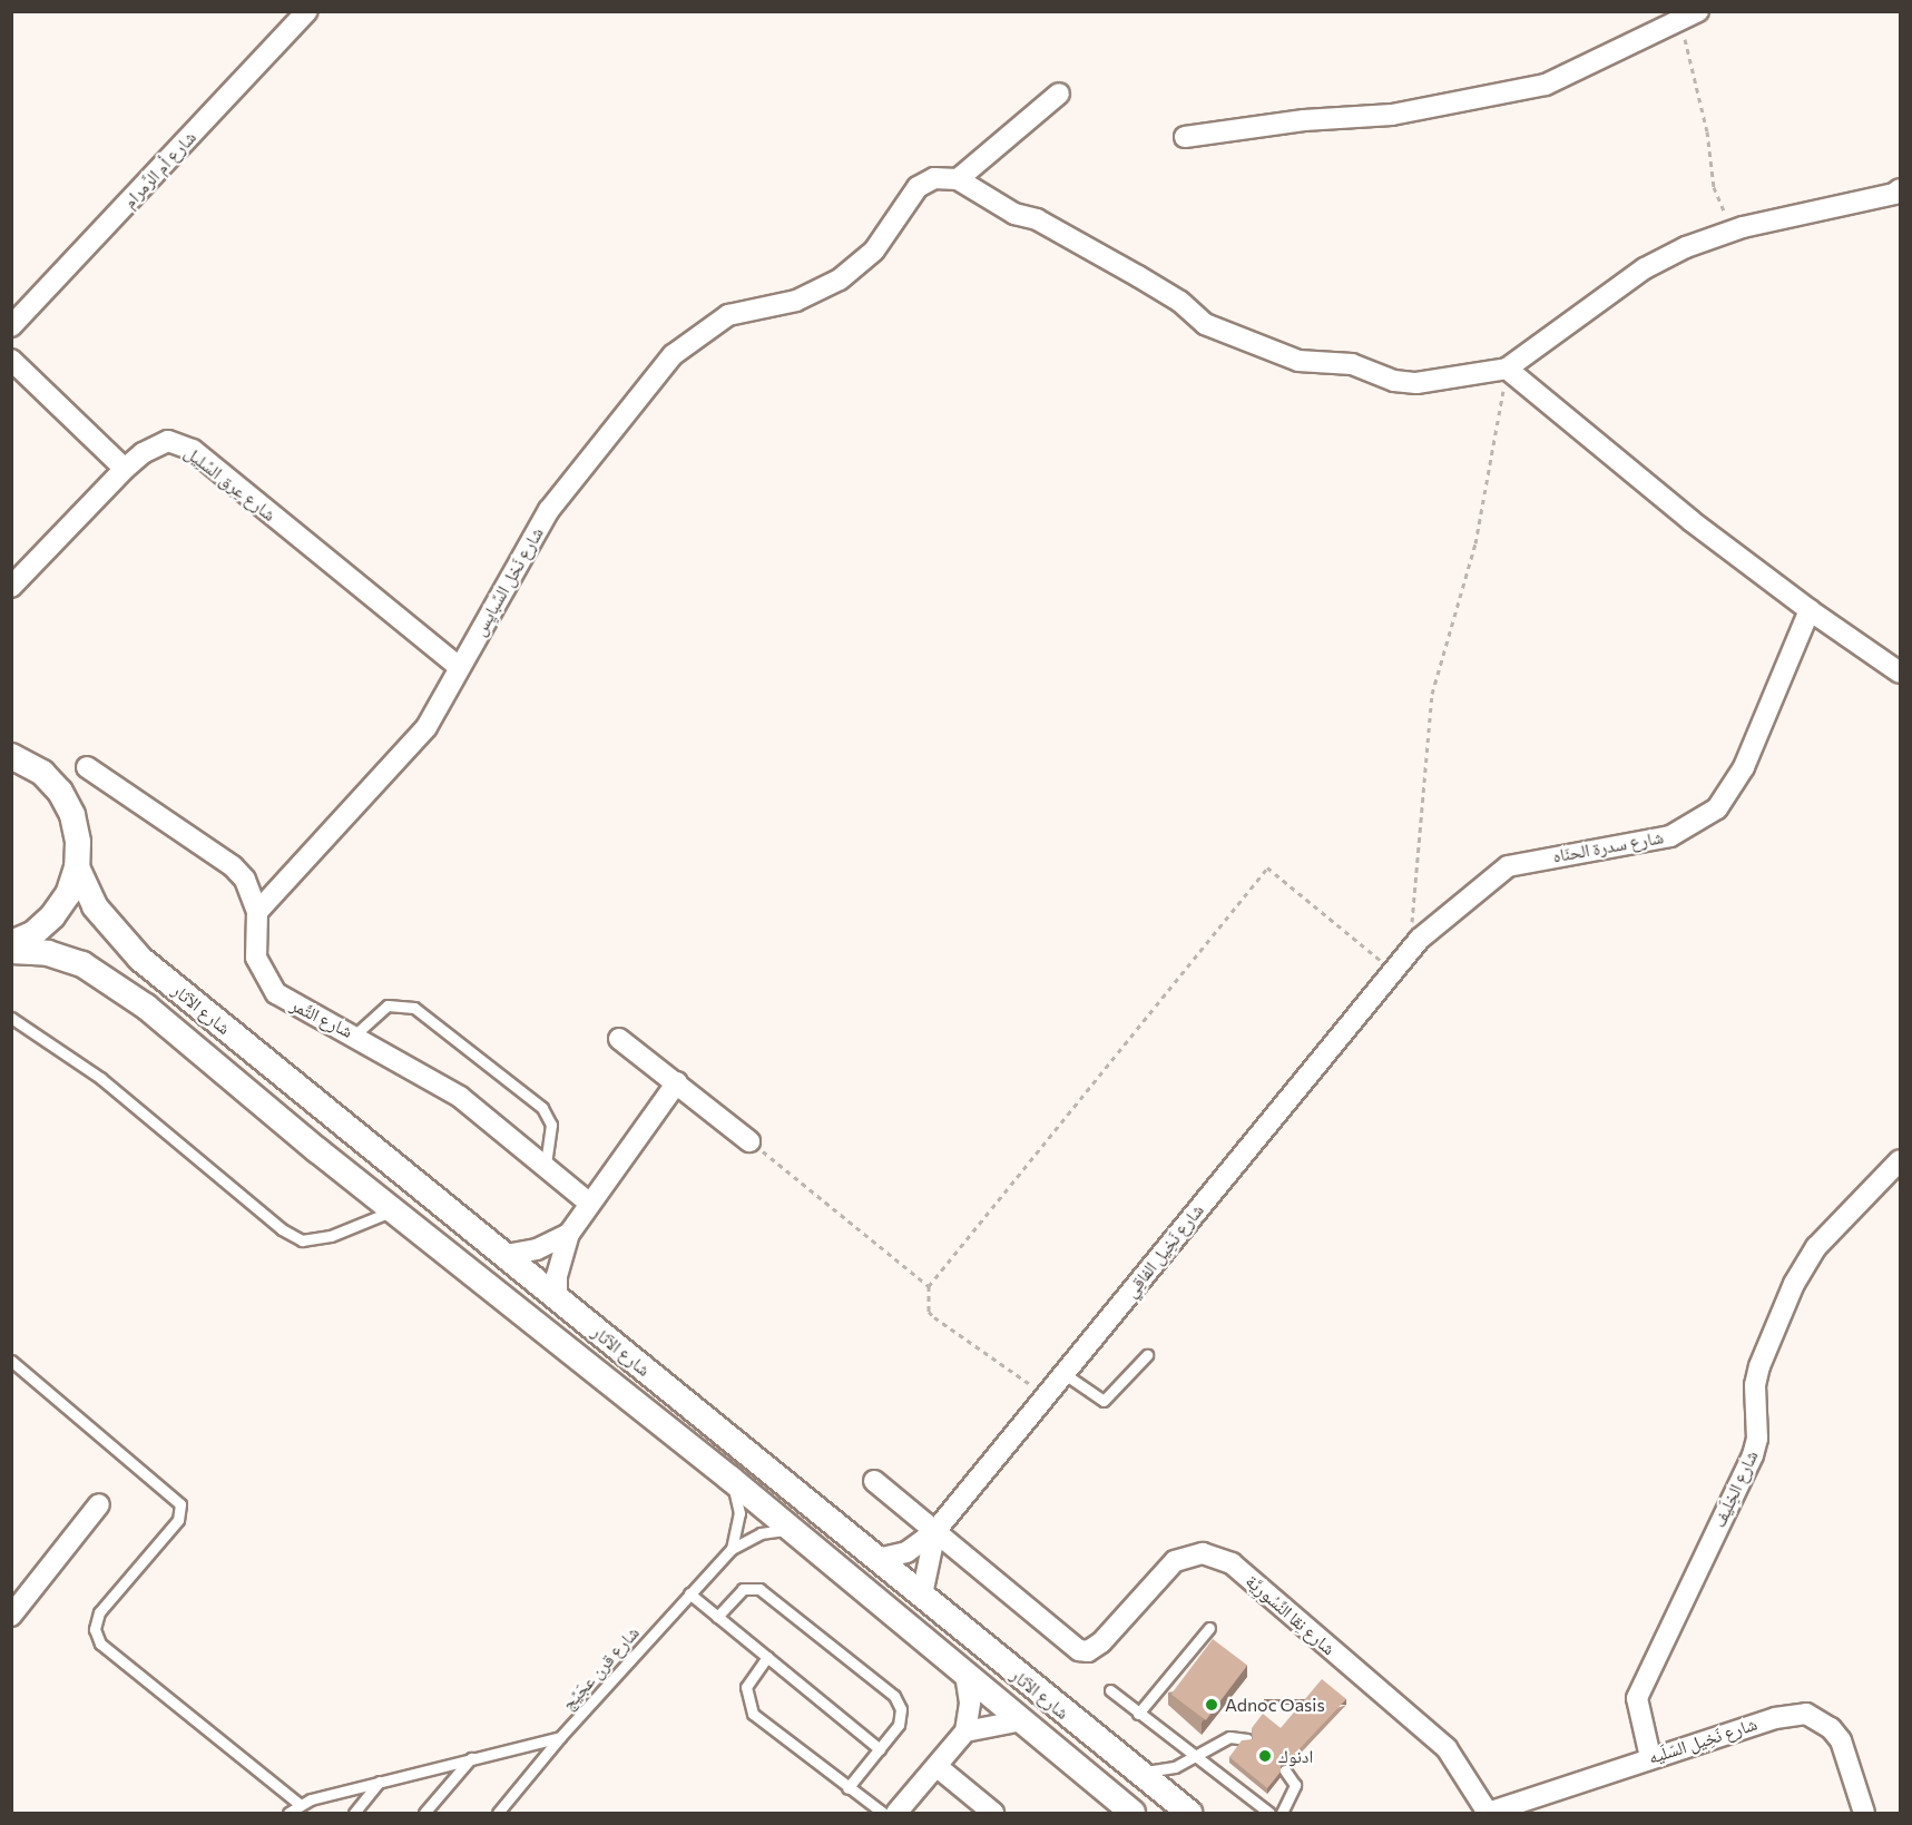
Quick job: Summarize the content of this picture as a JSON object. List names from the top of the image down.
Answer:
{
  "streets": {
    "street": [
      "شارع أم الرَّمرام",
      "شارع عِرق السِّلِيل",
      "شارع نَخل السِّبايِس",
      "شارع سدرة الحنّاه",
      "شارع الآثار",
      "شارع التَّمر",
      "شارع نَخِيل الفاقِي",
      "شارع الخِلَيف",
      "شارع نِقا النِّسُورِيَّة",
      "شارع نَخِيل السّلَيه"
    ],
    "lane": ["شارع قرن عجَيِّج"]
  },
  "crossings": [
    ["شارع عِرق السِّلِيل", "شارع نَخل السِّبايِس"],
    ["شارع نَخل السِّبايِس", "شارع التَّمر"],
    ["شارع سدرة الحنّاه", "شارع نَخِيل الفاقِي"],
    ["شارع الآثار", "شارع نَخِيل الفاقِي"],
    ["شارع الآثار", "شارع قرن عجَيِّج"],
    ["شارع نَخِيل الفاقِي", "شارع نِقا النِّسُورِيَّة"],
    ["شارع الخِلَيف", "شارع نَخِيل السّلَيه"],
    ["شارع نِقا النِّسُورِيَّة", "شارع نَخِيل السّلَيه"]
  ],
  "places": ["Adnoc Oasis", "ادنوك"]
}
